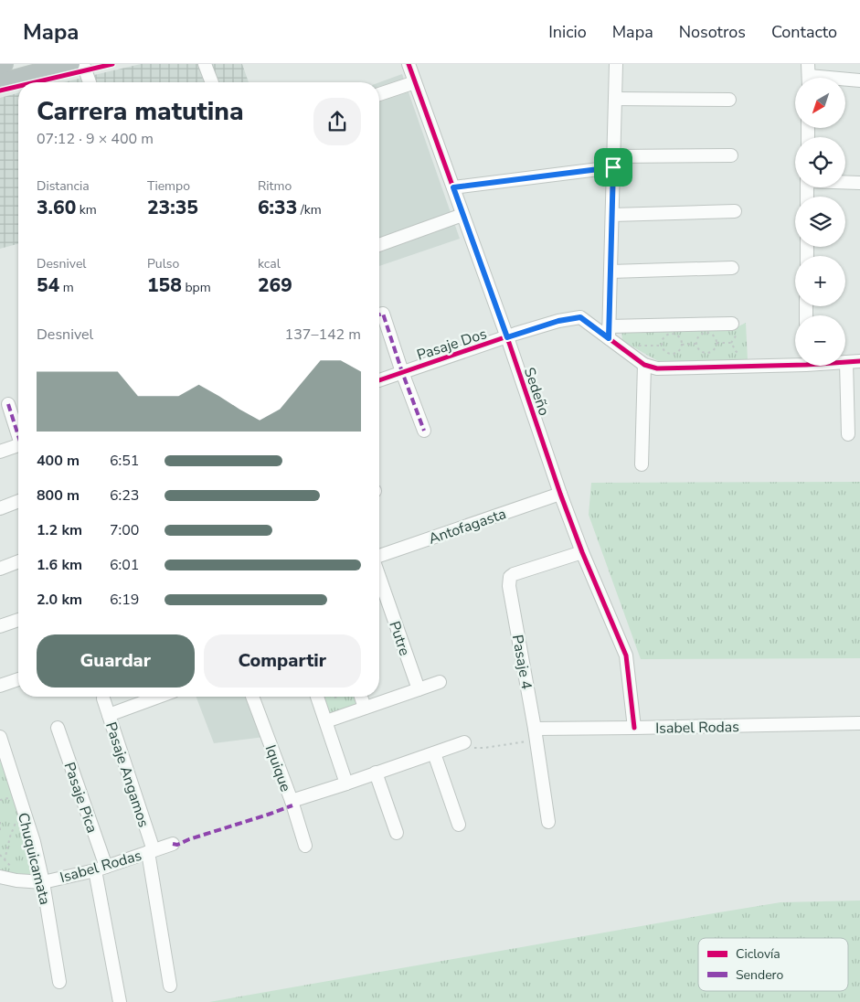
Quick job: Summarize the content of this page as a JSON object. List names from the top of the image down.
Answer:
{
  "streets": {
    "street": [
      "Pasaje Dos",
      "Sedeño",
      "Antofagasta",
      "Putre",
      "Pasaje 4",
      "Isabel Rodas",
      "Iquique",
      "Pasaje Angamos",
      "Pasaje Pica",
      "Chuquicamata"
    ]
  },
  "crossings": [
    ["Pasaje Dos", "Sedeño"],
    ["Sedeño", "Antofagasta"],
    ["Sedeño", "Pasaje 4"],
    ["Sedeño", "Isabel Rodas"],
    ["Pasaje 4", "Isabel Rodas"],
    ["Isabel Rodas", "Pasaje Angamos"],
    ["Isabel Rodas", "Pasaje Pica"],
    ["Isabel Rodas", "Chuquicamata"]
  ],
  "legend": ["Ciclovía", "Sendero"],
  "north": "bottom left",
  "page": {
    "header": "Mapa",
    "nav": [
      "Inicio",
      "Mapa",
      "Nosotros",
      "Contacto"
    ],
    "map_buttons": ["+", "−"],
    "heading": ["Carrera matutina", "07:12 · 9 × 400 m"],
    "stats": [
      ["Distancia", "3.60 km"],
      ["Tiempo", "23:35"],
      ["Ritmo", "6:33 /km"],
      ["Desnivel", "54 m"],
      ["Pulso", "158 bpm"],
      ["kcal", "269"]
    ],
    "chart": ["Desnivel", "137–142 m"],
    "list": [
      {
        "name": "400 m",
        "note": "6:51"
      },
      {
        "name": "800 m",
        "note": "6:23"
      },
      {
        "name": "1.2 km",
        "note": "7:00"
      },
      {
        "name": "1.6 km",
        "note": "6:01"
      },
      {
        "name": "2.0 km",
        "note": "6:19"
      }
    ],
    "buttons": ["Guardar", "Compartir"]
  }
}
